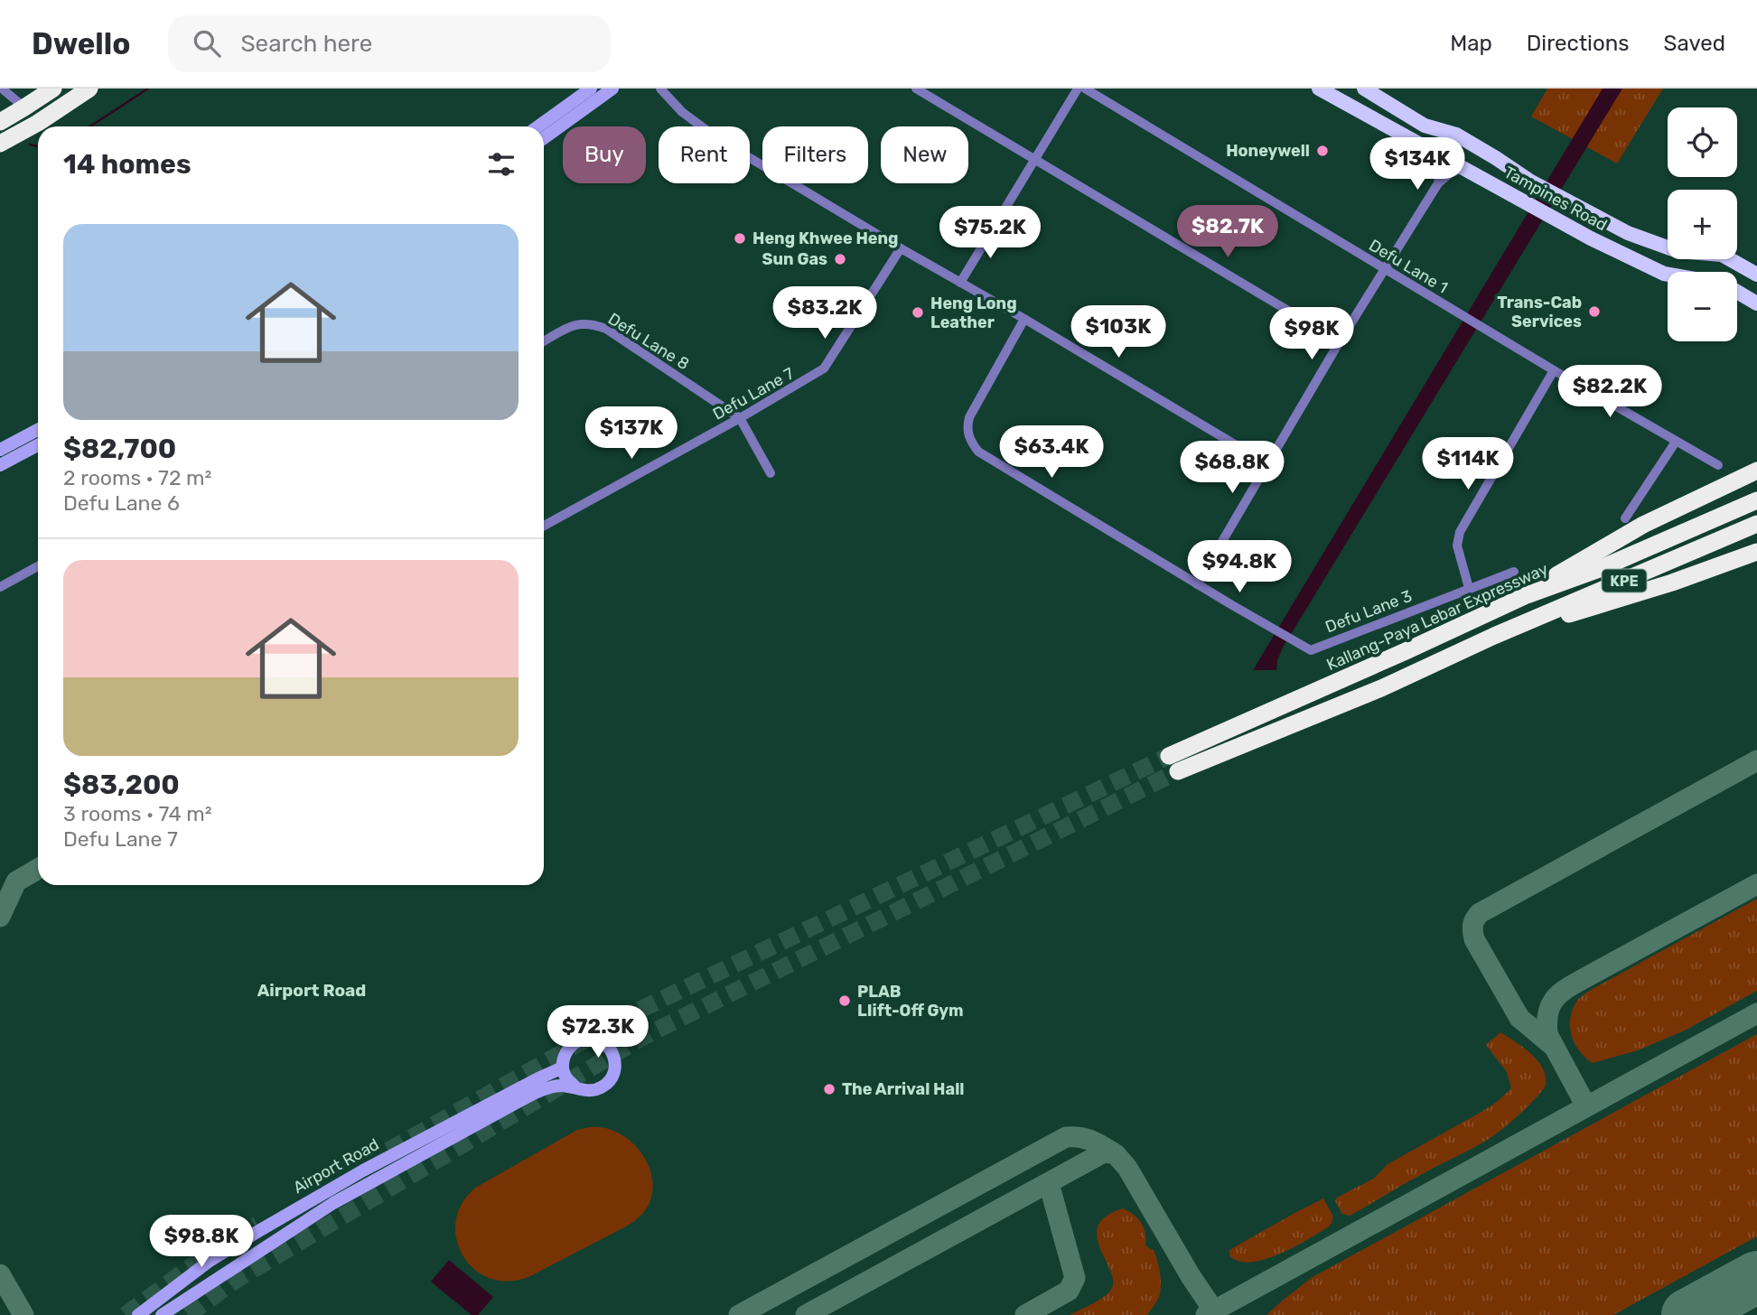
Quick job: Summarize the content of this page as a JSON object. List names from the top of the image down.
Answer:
{
  "streets": {
    "highway": ["KPE", "Kallang-Paya Lebar Expressway"],
    "main road": ["Tampines Road", "Airport Road"],
    "street": [
      "Defu Lane 1",
      "Defu Lane 8",
      "Defu Lane 7",
      "Defu Lane 3"
    ]
  },
  "crossings": [
    ["Defu Lane 8", "Defu Lane 7"]
  ],
  "districts": ["Airport Road"],
  "places": [
    "Honeywell",
    "Heng Khwee Heng",
    "Sun Gas",
    "Trans-Cab Services",
    "Heng Long Leather",
    "PLAB LIift-Off Gym",
    "The Arrival Hall"
  ],
  "page": {
    "header": "Dwello",
    "search": "Search here",
    "nav": ["Map", "Directions", "Saved"],
    "map_buttons": ["+", "−"],
    "chip": [
      "Buy",
      "Rent",
      "Filters",
      "New"
    ],
    "heading": "14 homes",
    "price": [
      "$134K",
      "$82.7K",
      "$75.2K",
      "$83.2K",
      "$103K",
      "$98K",
      "$82.2K",
      "$137K",
      "$63.4K",
      "$114K",
      "$68.8K",
      "$94.8K",
      "$72.3K",
      "$98.8K"
    ],
    "list": [
      {
        "name": "$82,700",
        "note": "2 rooms · 72 m² · Defu Lane 6"
      },
      {
        "name": "$83,200",
        "note": "3 rooms · 74 m² · Defu Lane 7"
      }
    ]
  }
}
